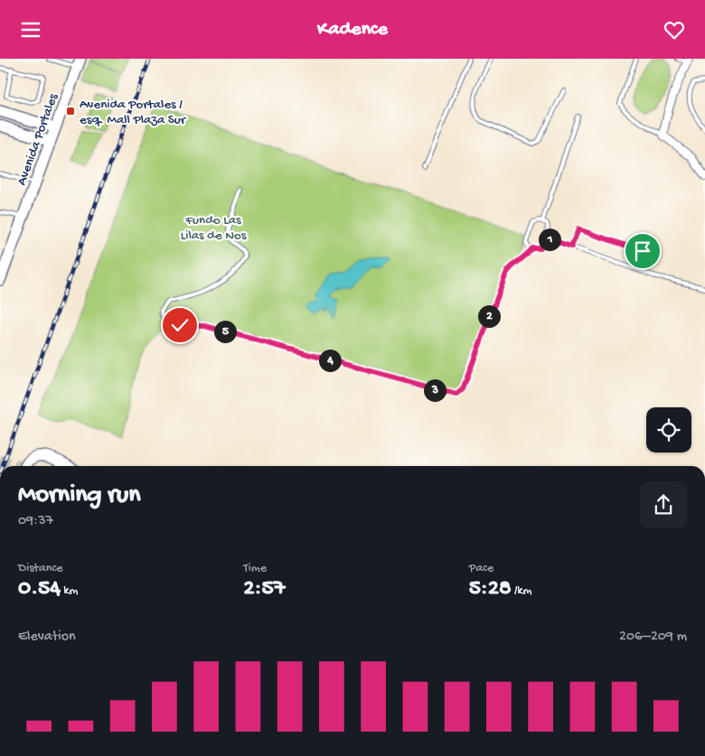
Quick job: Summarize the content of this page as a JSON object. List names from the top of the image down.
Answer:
{
  "streets": {
    "main road": ["Avenida Portales"]
  },
  "parks": ["Fundo Las Lilas de Nos"],
  "places": {
    "transit": ["Avenida Portales / esq. Mall Plaza Sur"]
  },
  "page": {
    "header": "Kadence",
    "pins": [
      "1",
      "2",
      "5",
      "4",
      "3"
    ],
    "heading": ["Morning run", "09:37"],
    "stats": [
      ["Distance", "0.54 km"],
      ["Time", "2:57"],
      ["Pace", "5:28 /km"]
    ],
    "chart": ["Elevation", "206–209 m"]
  }
}
